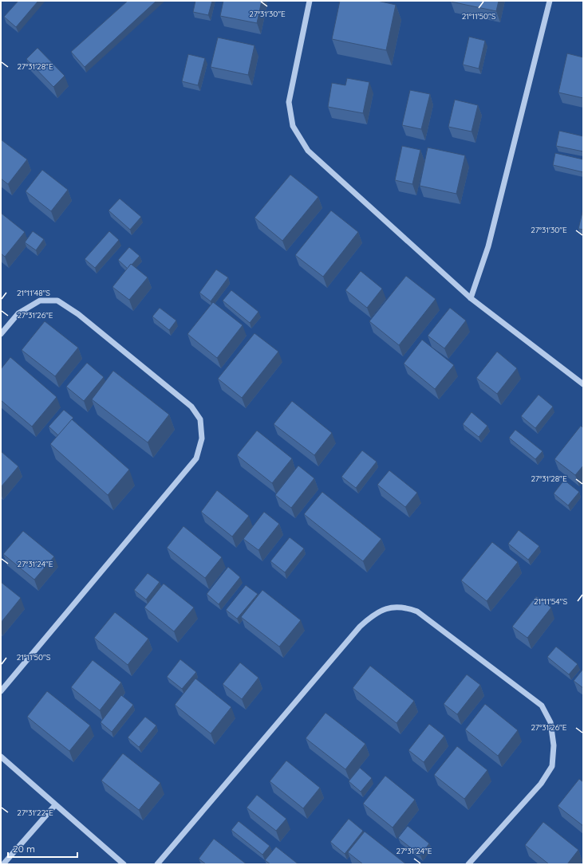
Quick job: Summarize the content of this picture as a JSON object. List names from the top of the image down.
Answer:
{
  "scale_bar": "20 m",
  "coordinates": [
    "27°31'30\"E",
    "21°11'50\"S",
    "27°31'28\"E",
    "21°11'48\"S",
    "27°31'26\"E",
    "27°31'24\"E",
    "21°11'54\"S",
    "27°31'22\"E"
  ]
}
